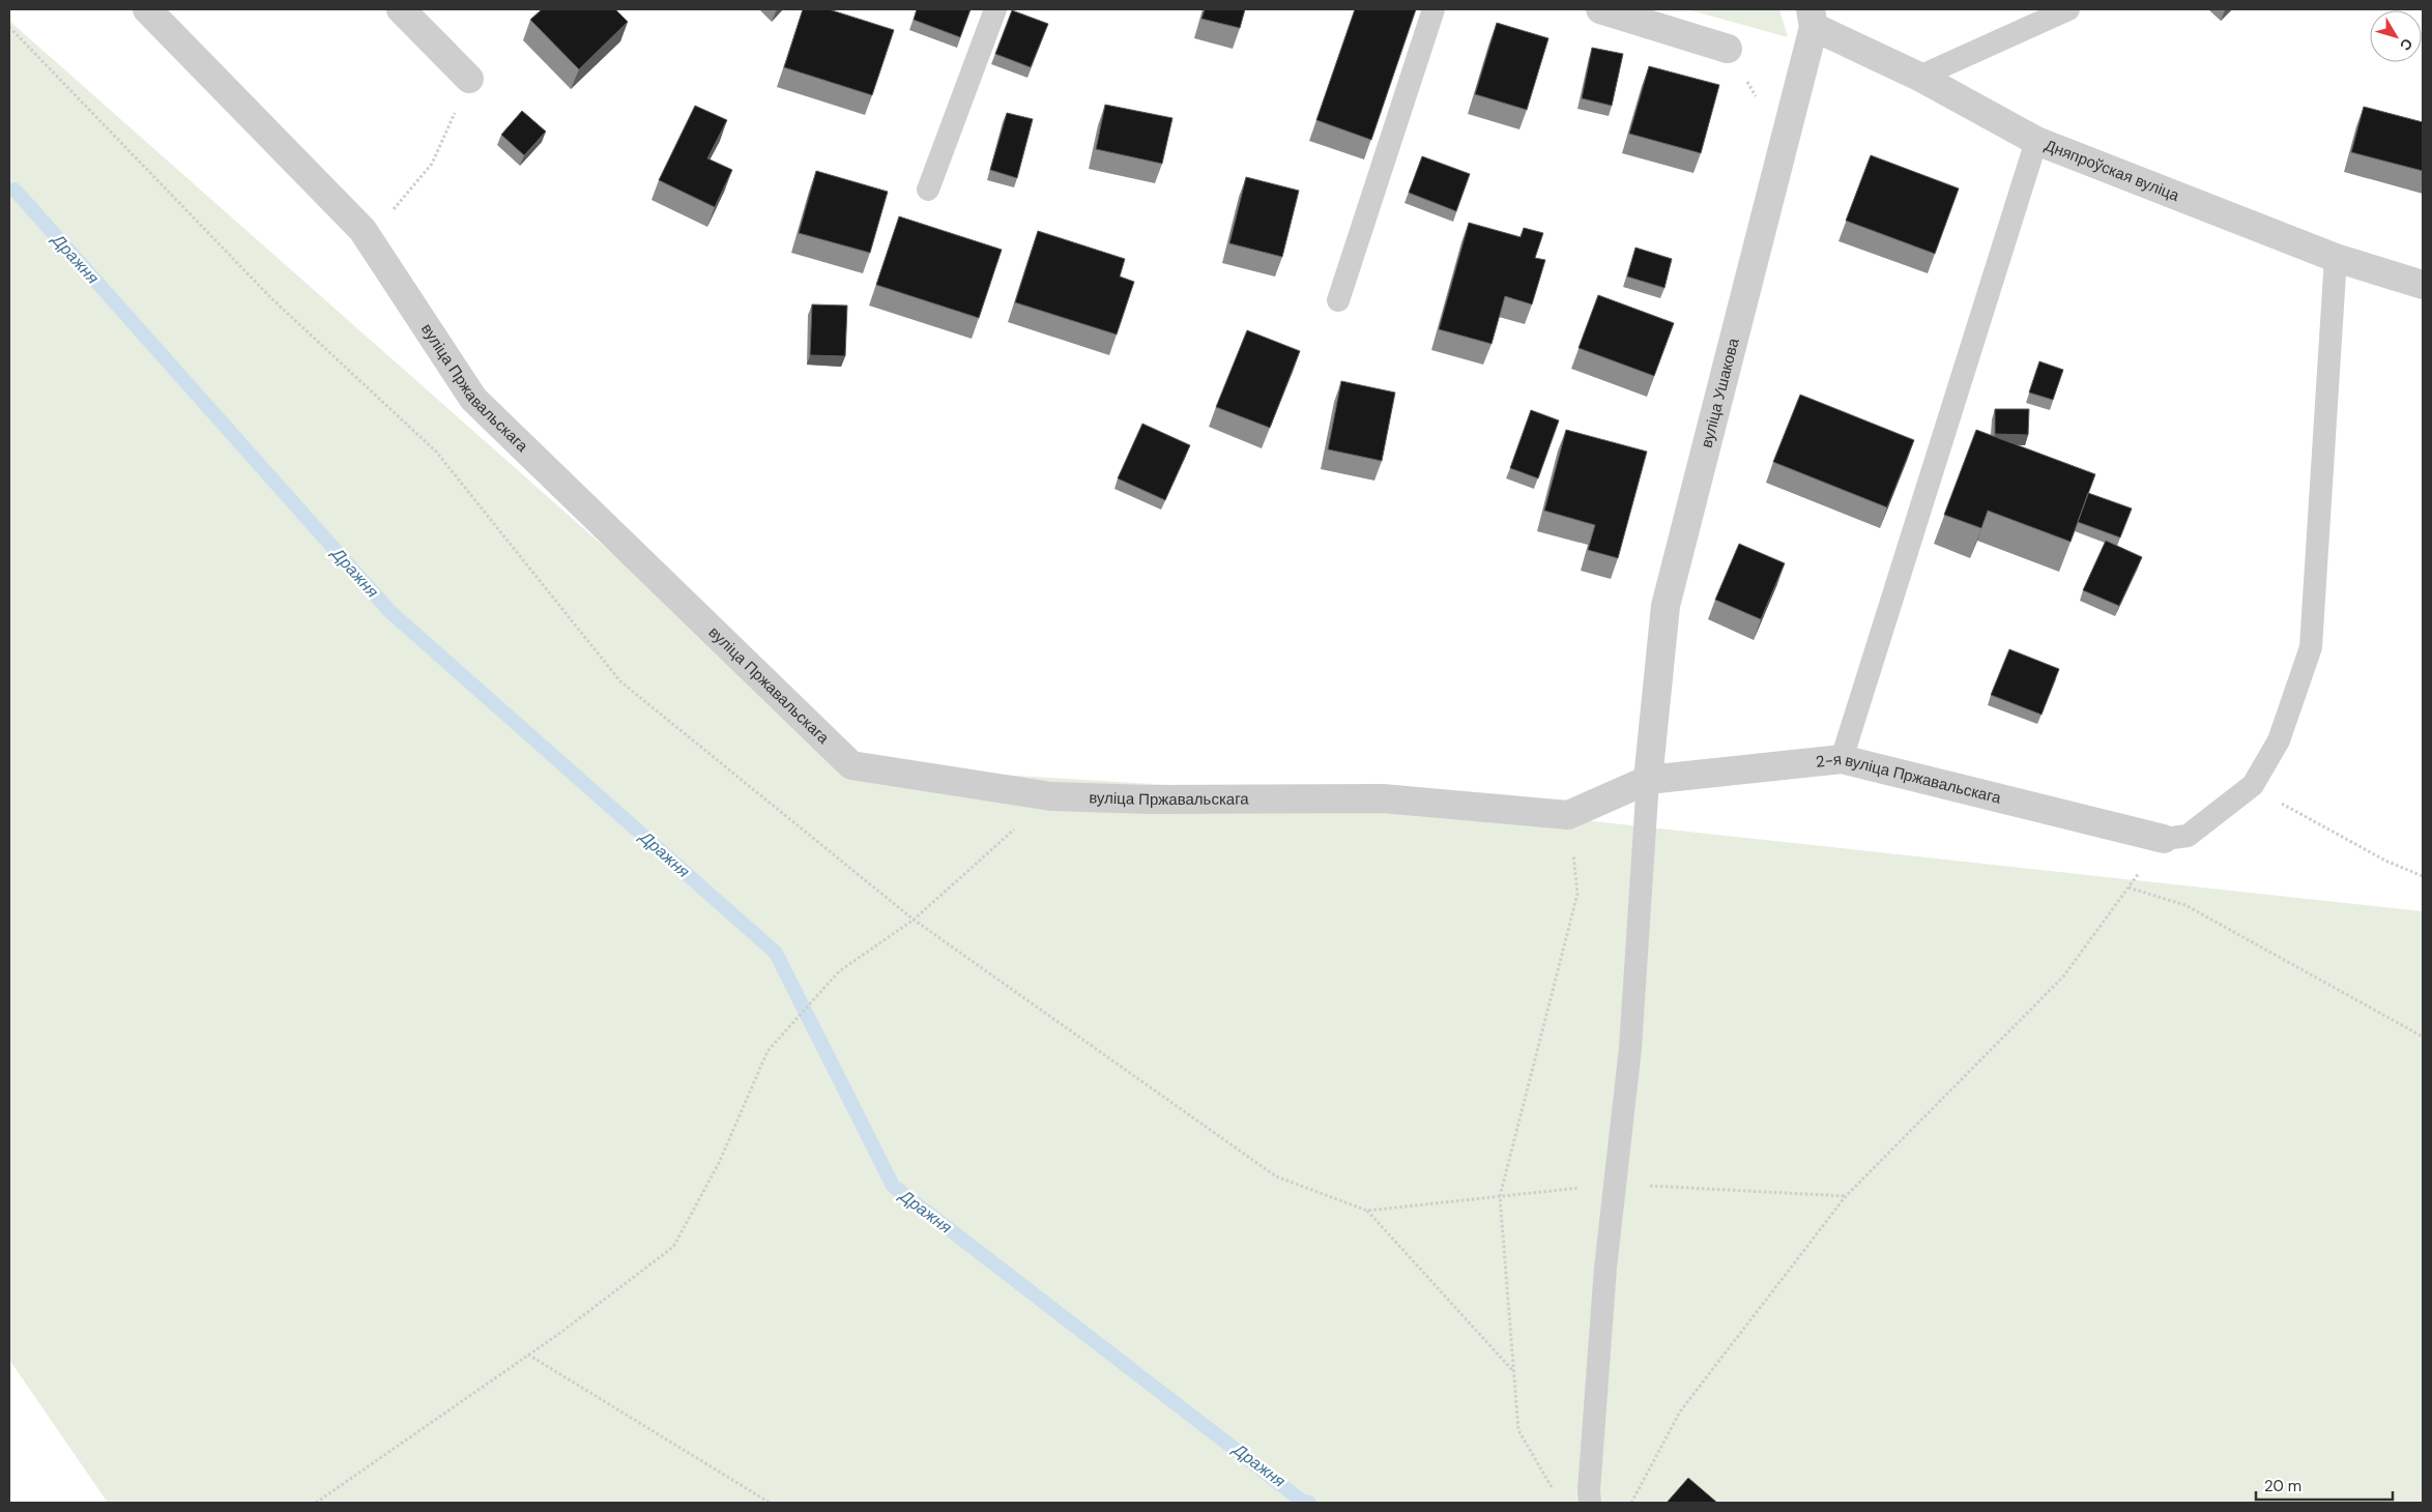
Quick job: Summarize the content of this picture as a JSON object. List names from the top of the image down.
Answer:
{
  "streets": {
    "street": [
      "Дняпроўская вуліца",
      "вуліца Пржавальскага",
      "вуліца Ушакова",
      "2-я вуліца Пржавальскага"
    ]
  },
  "crossings": [
    ["Дняпроўская вуліца", "вуліца Ушакова"],
    ["вуліца Пржавальскага", "вуліца Ушакова"],
    ["вуліца Пржавальскага", "2-я вуліца Пржавальскага"],
    ["вуліца Ушакова", "2-я вуліца Пржавальскага"]
  ],
  "water": ["Дражня"],
  "scale_bar": "20 m",
  "north": "bottom right"
}
